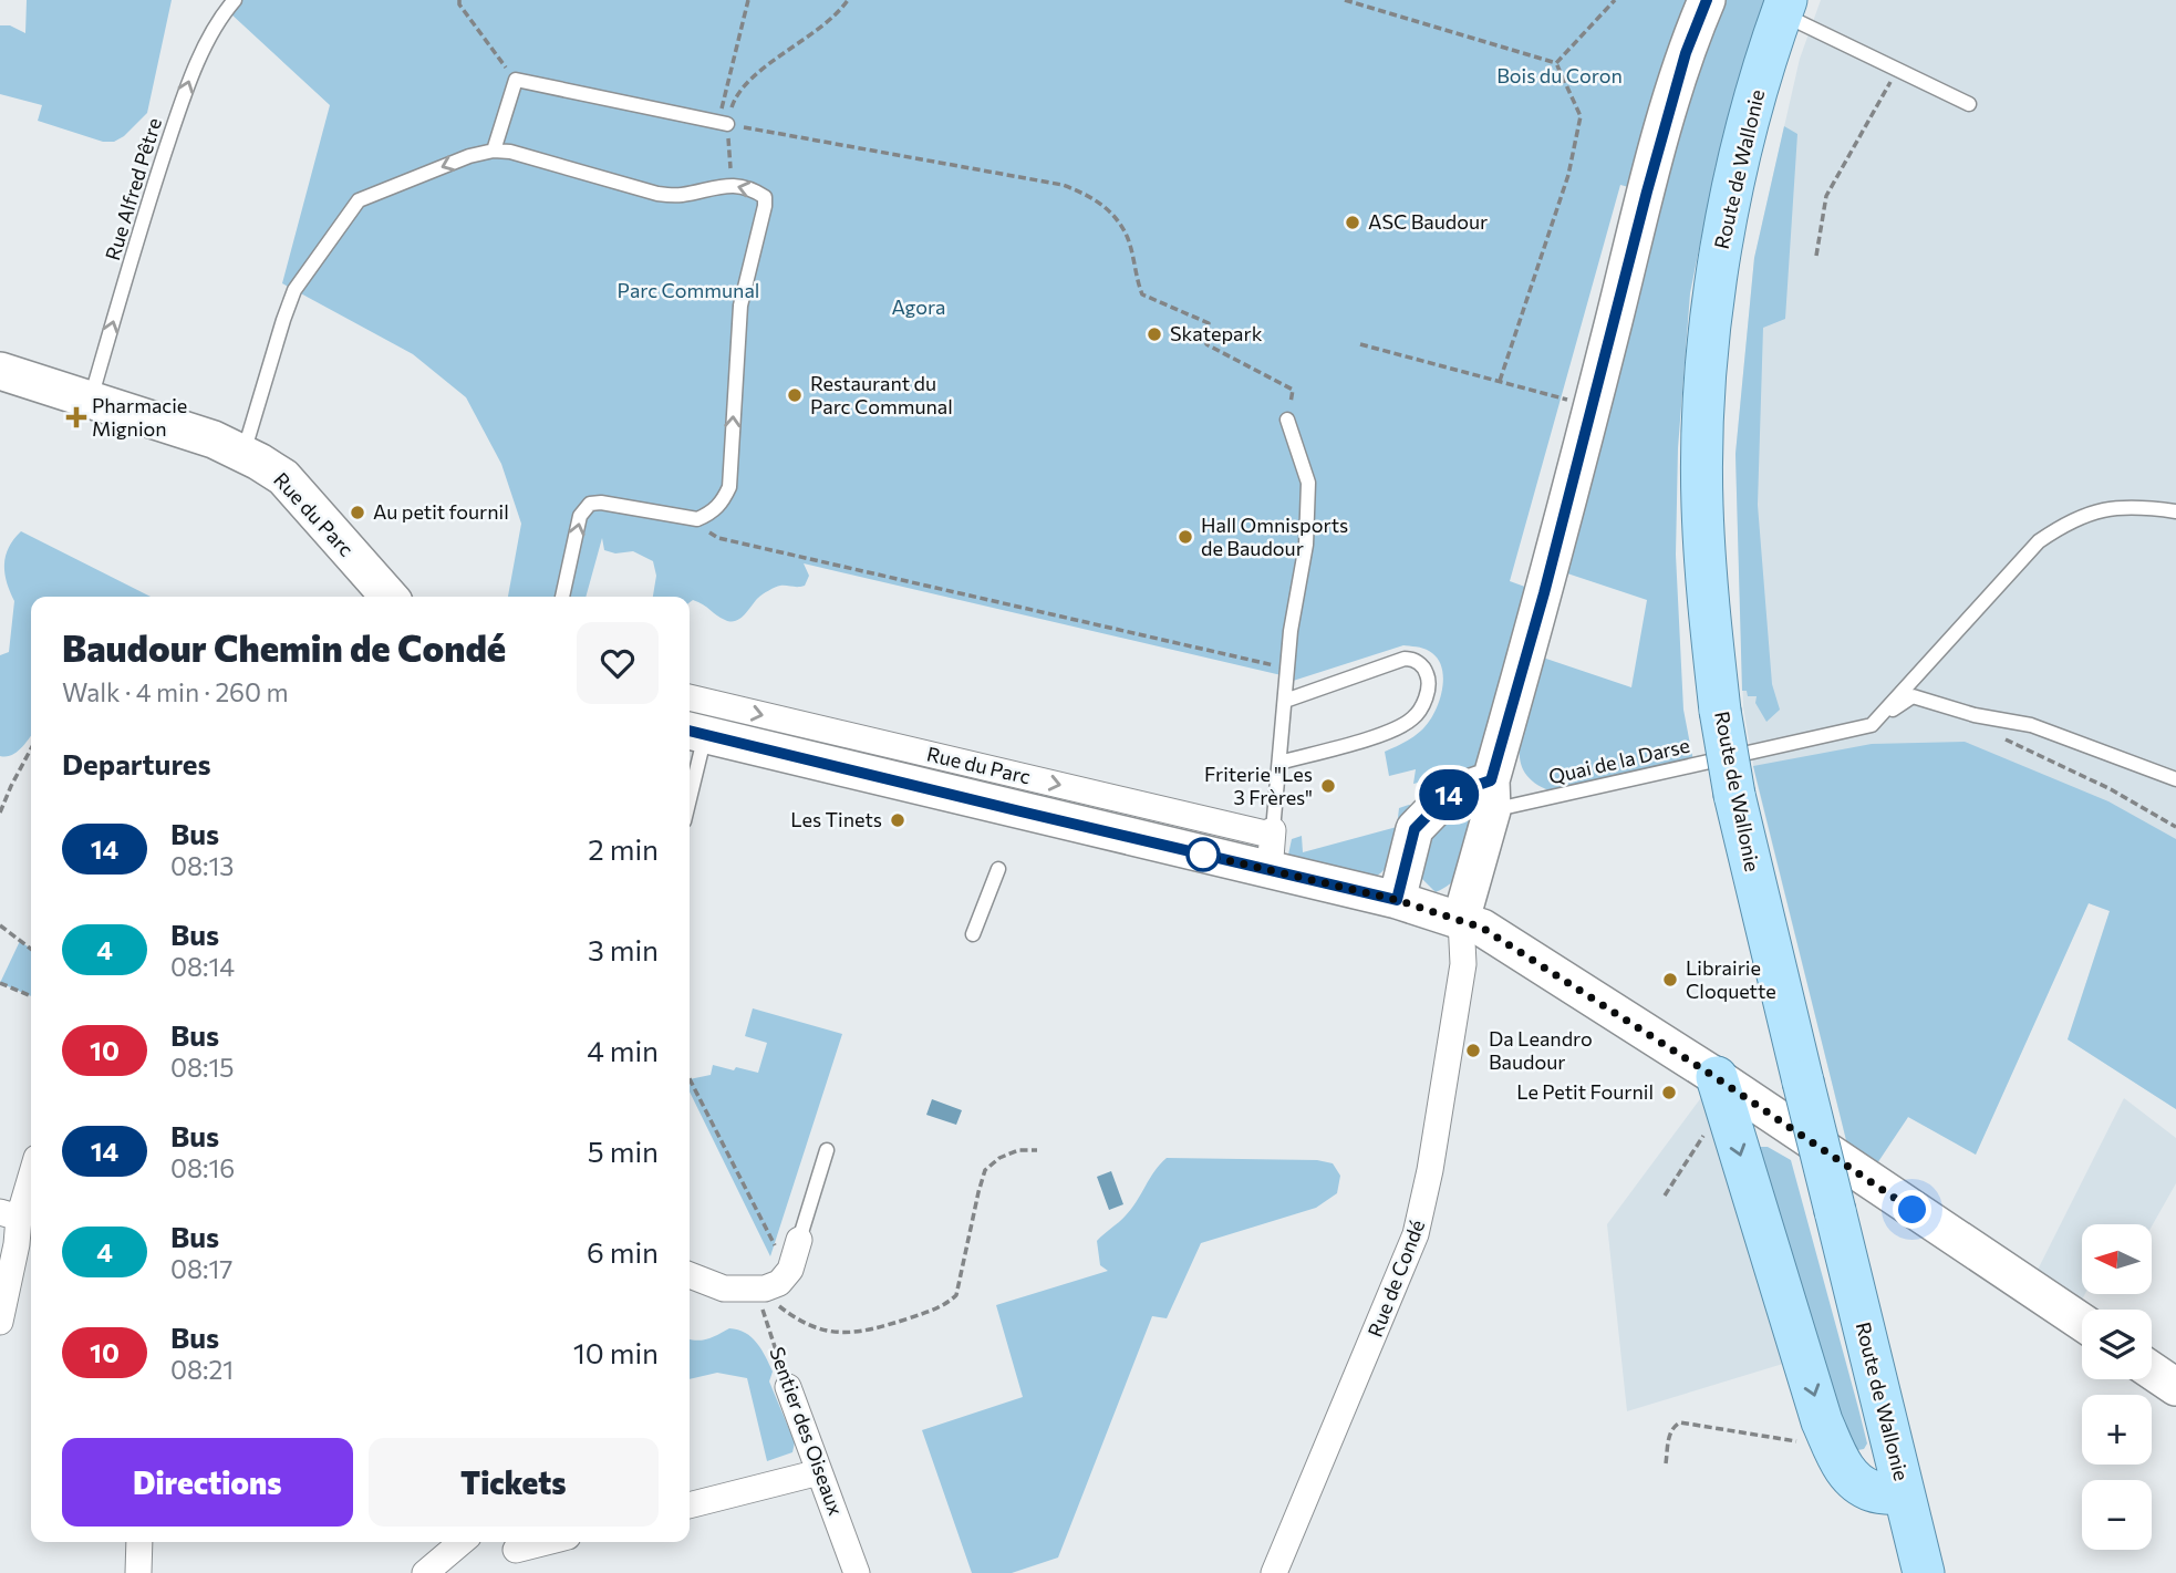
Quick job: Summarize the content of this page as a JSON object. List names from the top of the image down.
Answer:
{
  "streets": {
    "main road": ["Route de Wallonie"],
    "street": ["Rue du Parc", "Rue de Condé", "Sentier des Oiseaux"],
    "lane": ["Rue Alfred Pêtre", "Quai de la Darse"]
  },
  "crossings": [
    ["Rue Alfred Pêtre", "Rue du Parc"],
    ["Rue du Parc", "Rue de Condé"]
  ],
  "one_way": ["Rue Alfred Pêtre"],
  "parks": ["Bois du Coron", "Parc Communal", "Agora"],
  "places": {
    "other": [
      "ASC Baudour",
      "Skatepark",
      "Restaurant du Parc Communal",
      "Au petit fournil",
      "Hall Omnisports de Baudour",
      "Friterie \"Les 3 Frères\"",
      "Les Tinets",
      "Librairie Cloquette",
      "Da Leandro Baudour",
      "Le Petit Fournil"
    ],
    "health": ["Pharmacie Mignion"]
  },
  "lines": ["bus line 14"],
  "north": "left",
  "page": {
    "on_map": "14",
    "heading": [
      ["Baudour Chemin de Condé", "Walk · 4 min · 260 m"],
      "Departures"
    ],
    "list": [
      {
        "mark": "14",
        "name": "Bus",
        "note": "08:13",
        "value": "2 min"
      },
      {
        "mark": "4",
        "name": "Bus",
        "note": "08:14",
        "value": "3 min"
      },
      {
        "mark": "10",
        "name": "Bus",
        "note": "08:15",
        "value": "4 min"
      },
      {
        "mark": "14",
        "name": "Bus",
        "note": "08:16",
        "value": "5 min"
      },
      {
        "mark": "4",
        "name": "Bus",
        "note": "08:17",
        "value": "6 min"
      },
      {
        "mark": "10",
        "name": "Bus",
        "note": "08:21",
        "value": "10 min"
      }
    ],
    "map_buttons": ["+", "−"],
    "buttons": ["Directions", "Tickets"]
  }
}
